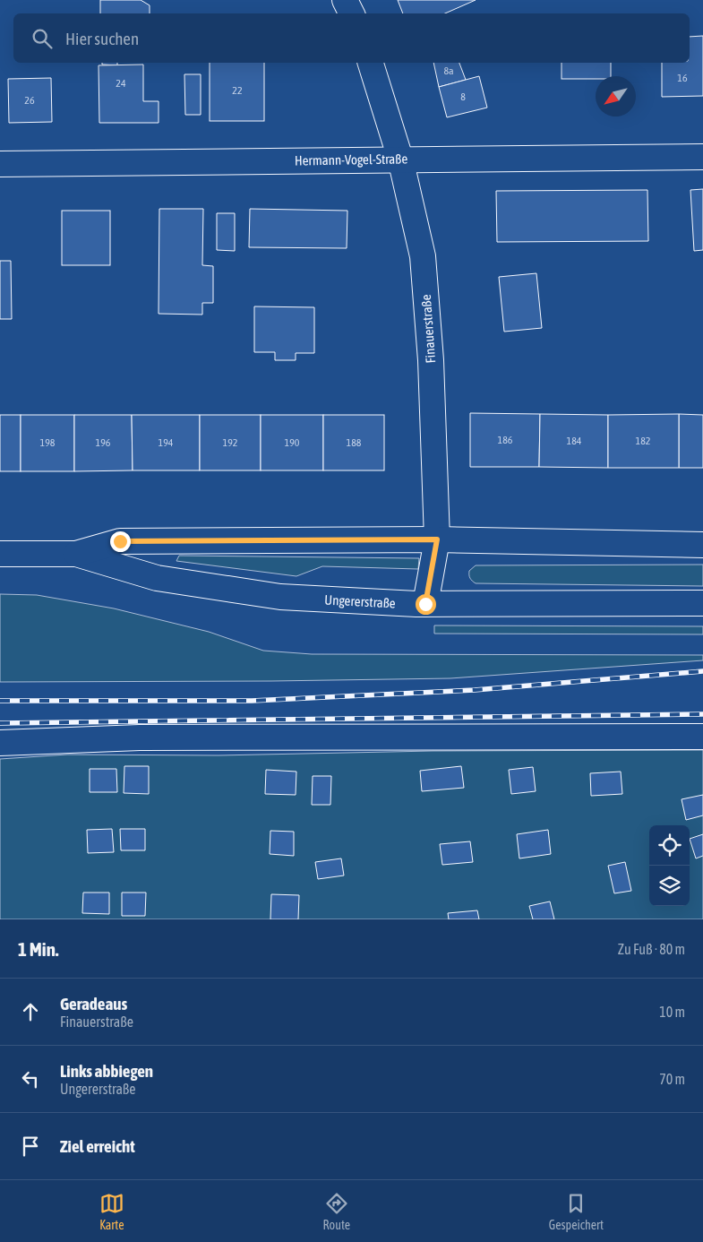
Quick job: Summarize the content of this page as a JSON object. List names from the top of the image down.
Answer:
{
  "streets": {
    "main road": ["Hermann-Vogel-Straße", "Finauerstraße", "Ungererstraße"]
  },
  "crossings": [
    ["Hermann-Vogel-Straße", "Finauerstraße"],
    ["Finauerstraße", "Ungererstraße"]
  ],
  "house_numbers": [
    "8a",
    "16",
    "24",
    "22",
    "8",
    "26",
    "186",
    "184",
    "182",
    "198",
    "196",
    "194",
    "192",
    "190",
    "188"
  ],
  "north": "bottom left",
  "page": {
    "search": "Hier suchen",
    "heading": ["1 Min.", "Zu Fuß · 80 m"],
    "list": [
      ["Geradeaus", "Finauerstraße", "10 m"],
      ["Links abbiegen", "Ungererstraße", "70 m"],
      "Ziel erreicht"
    ],
    "nav": ["Karte", "Route", "Gespeichert"]
  }
}
